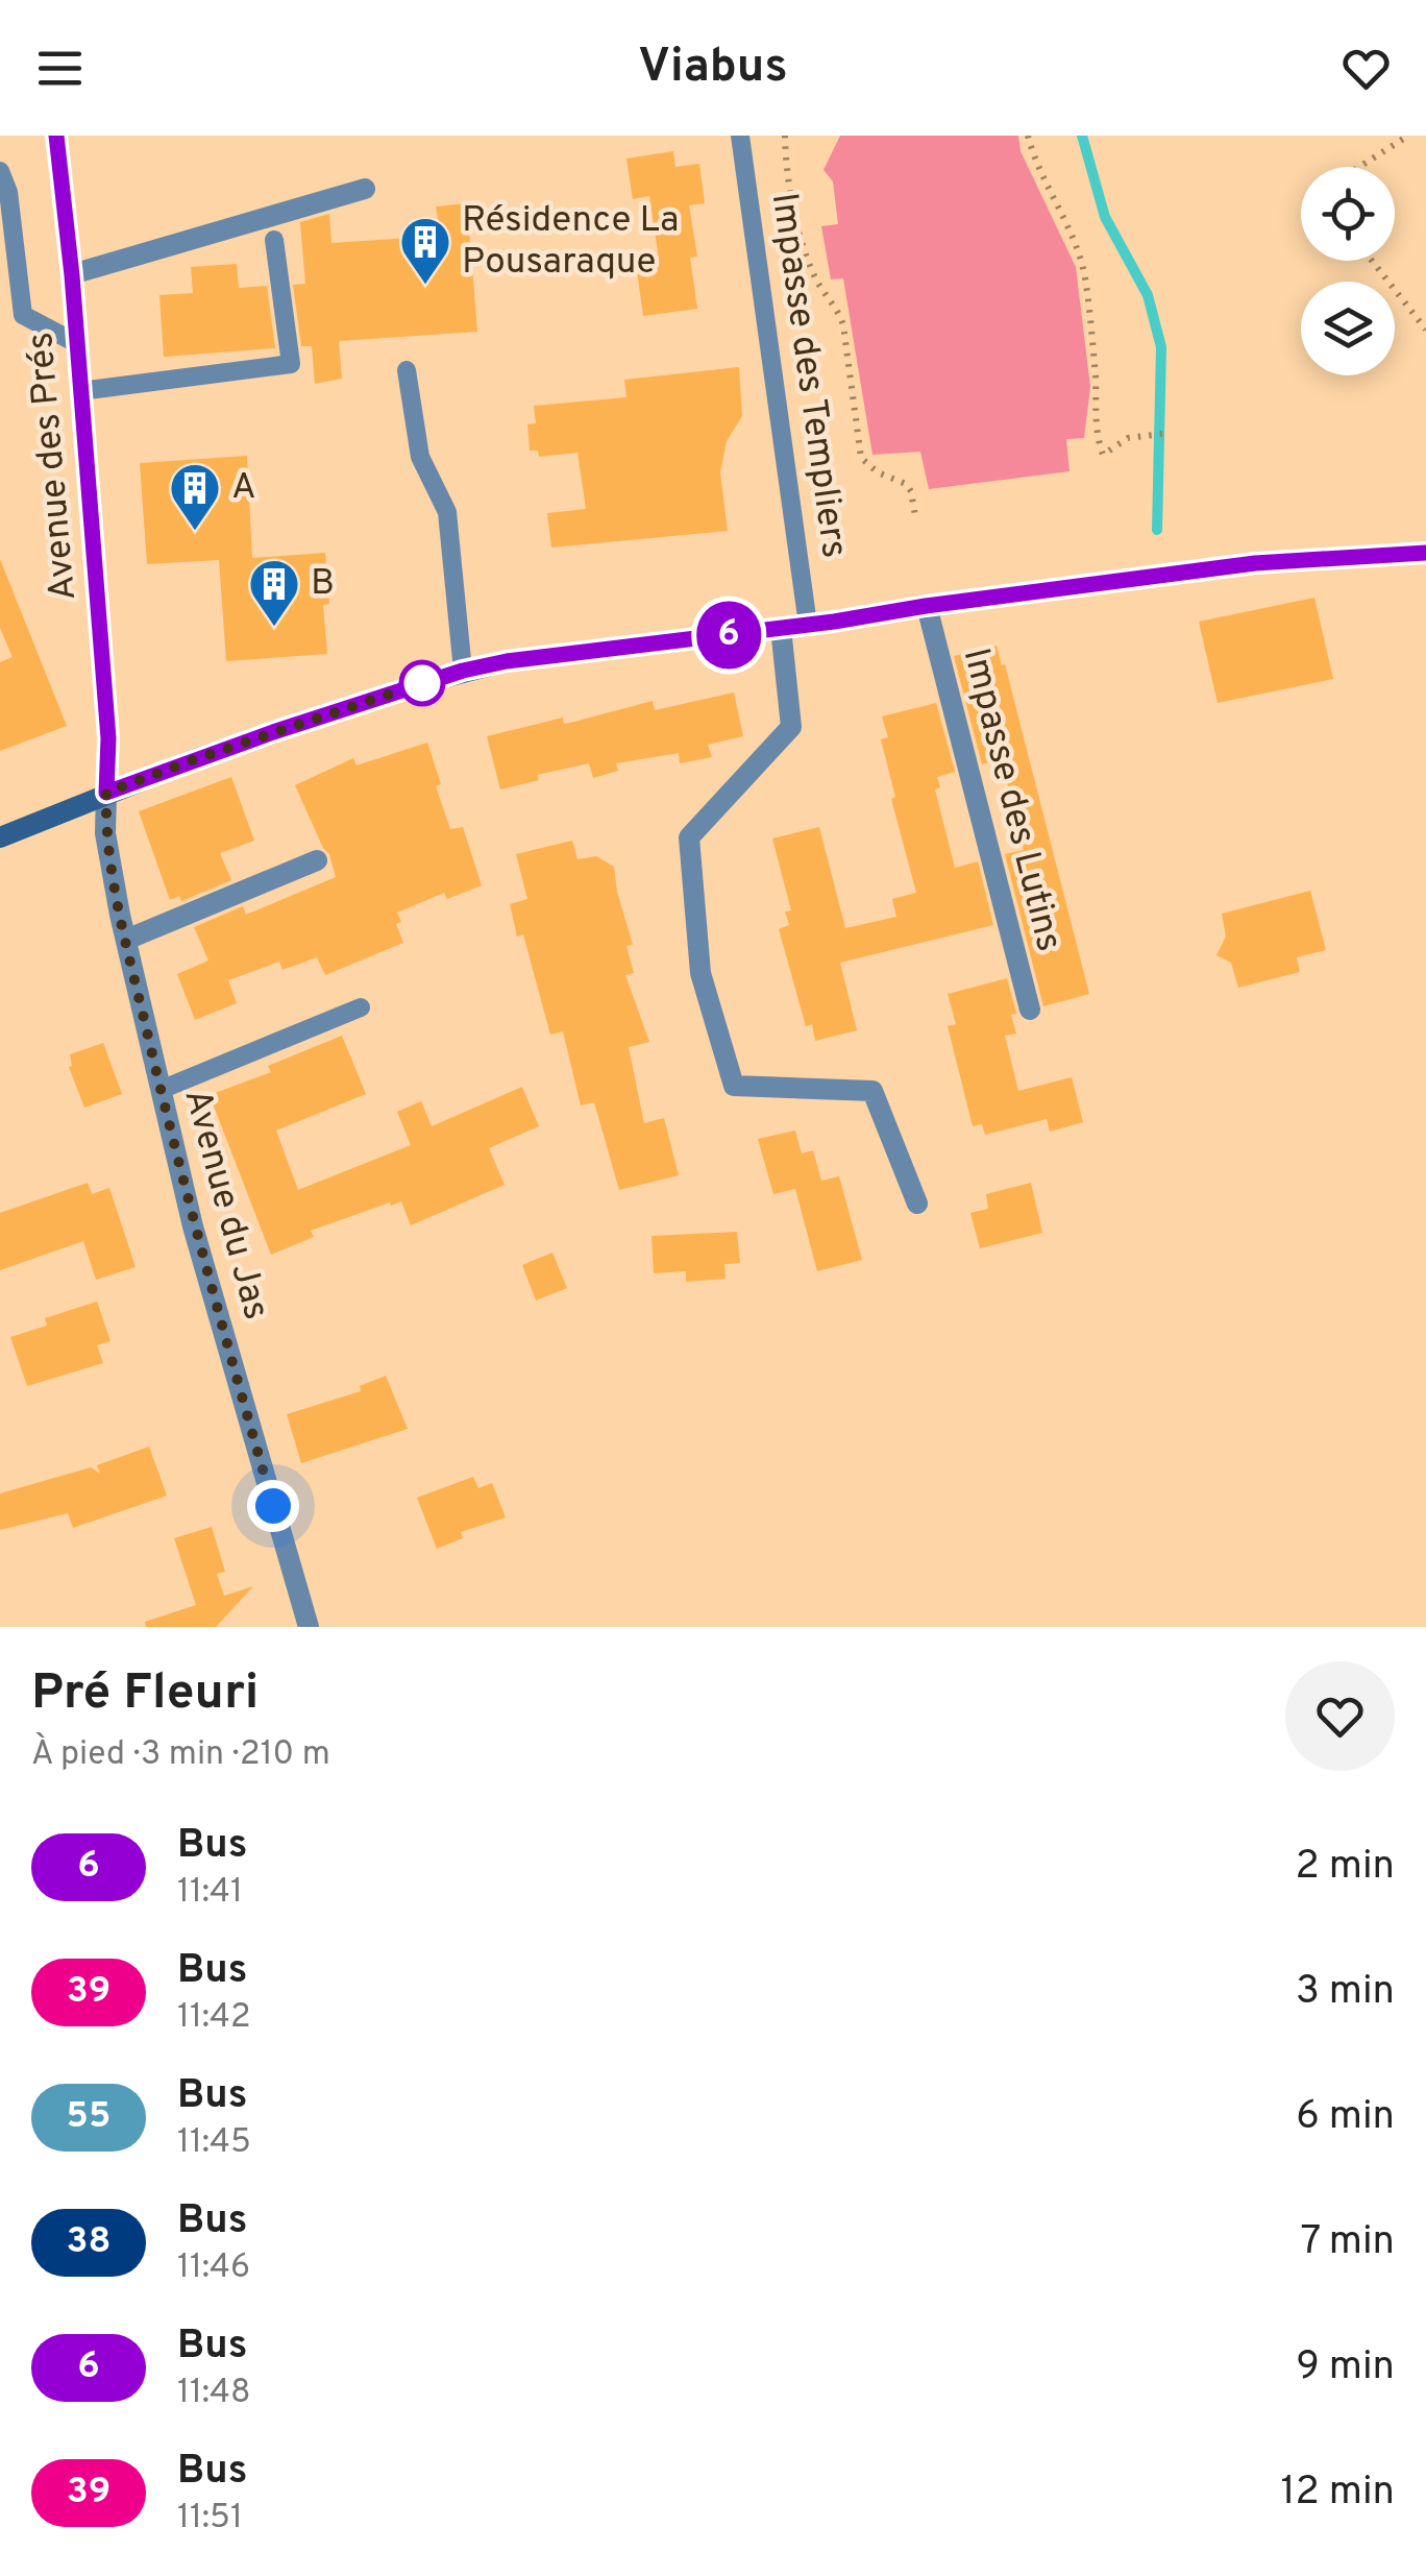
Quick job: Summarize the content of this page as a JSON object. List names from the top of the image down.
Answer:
{
  "streets": {
    "street": ["Avenue des Prés", "Impasse des Lutins", "Avenue du Jas"],
    "lane": ["Impasse des Templiers"]
  },
  "crossings": [
    ["Avenue des Prés", "Avenue du Jas"]
  ],
  "places": {
    "building": ["Résidence La Pousaraque", "A", "B"]
  },
  "lines": ["bus line 6"],
  "page": {
    "header": "Viabus",
    "on_map": "6",
    "heading": ["Pré Fleuri", "À pied · 3 min · 210 m"],
    "list": [
      {
        "mark": "6",
        "name": "Bus",
        "note": "11:41",
        "value": "2 min"
      },
      {
        "mark": "39",
        "name": "Bus",
        "note": "11:42",
        "value": "3 min"
      },
      {
        "mark": "55",
        "name": "Bus",
        "note": "11:45",
        "value": "6 min"
      },
      {
        "mark": "38",
        "name": "Bus",
        "note": "11:46",
        "value": "7 min"
      },
      {
        "mark": "6",
        "name": "Bus",
        "note": "11:48",
        "value": "9 min"
      },
      {
        "mark": "39",
        "name": "Bus",
        "note": "11:51",
        "value": "12 min"
      }
    ]
  }
}
